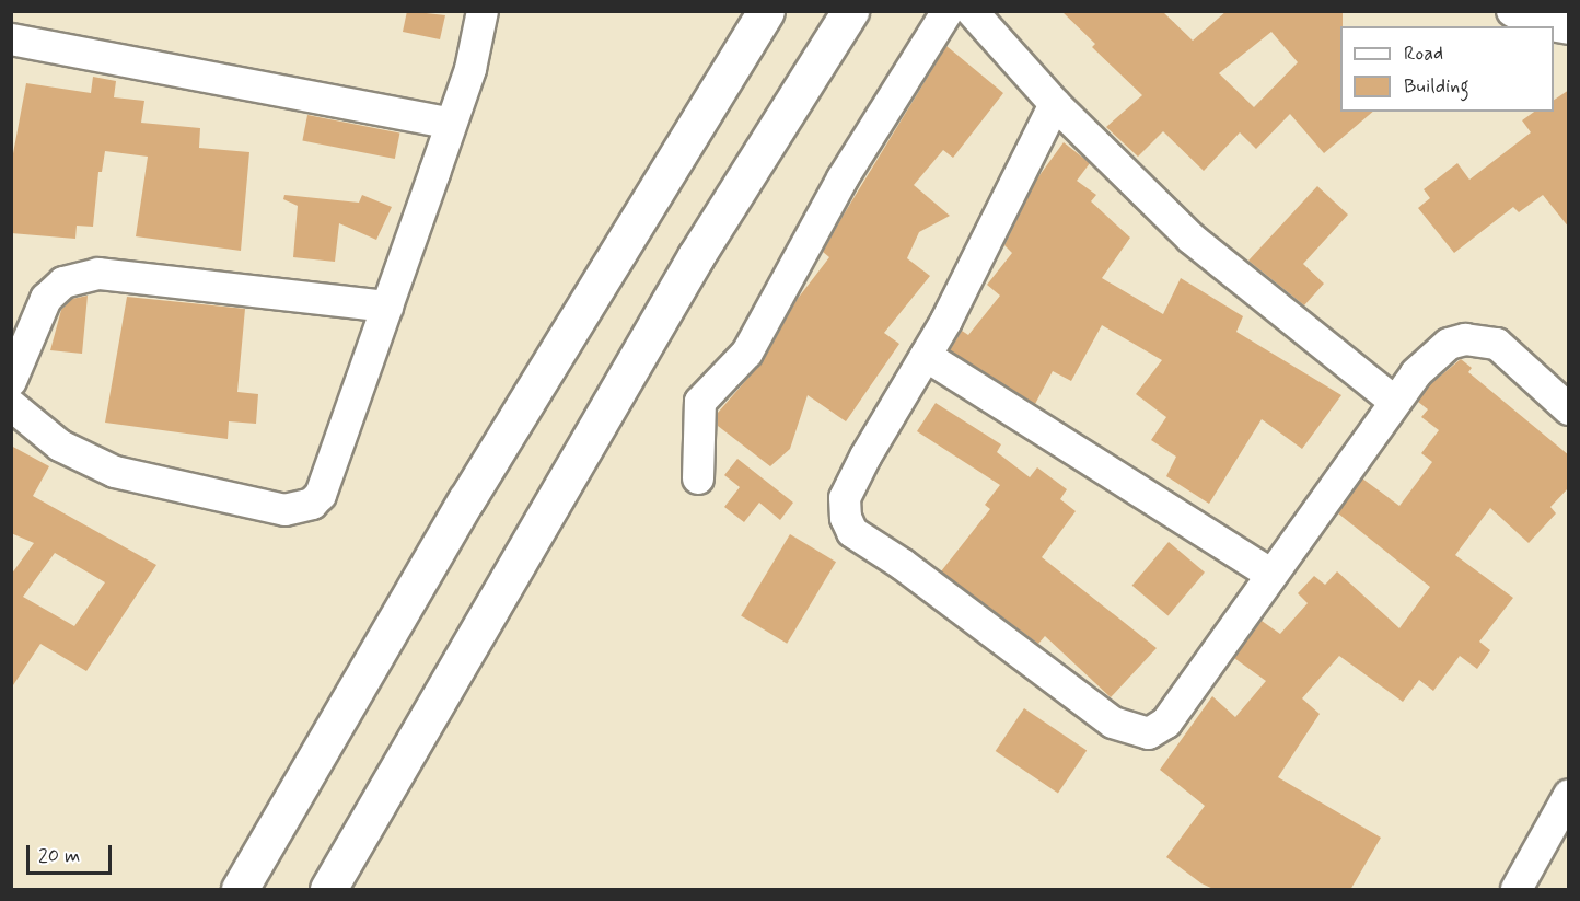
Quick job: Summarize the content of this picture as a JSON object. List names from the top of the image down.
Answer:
{
  "legend": ["Road", "Building"],
  "scale_bar": "20 m"
}
